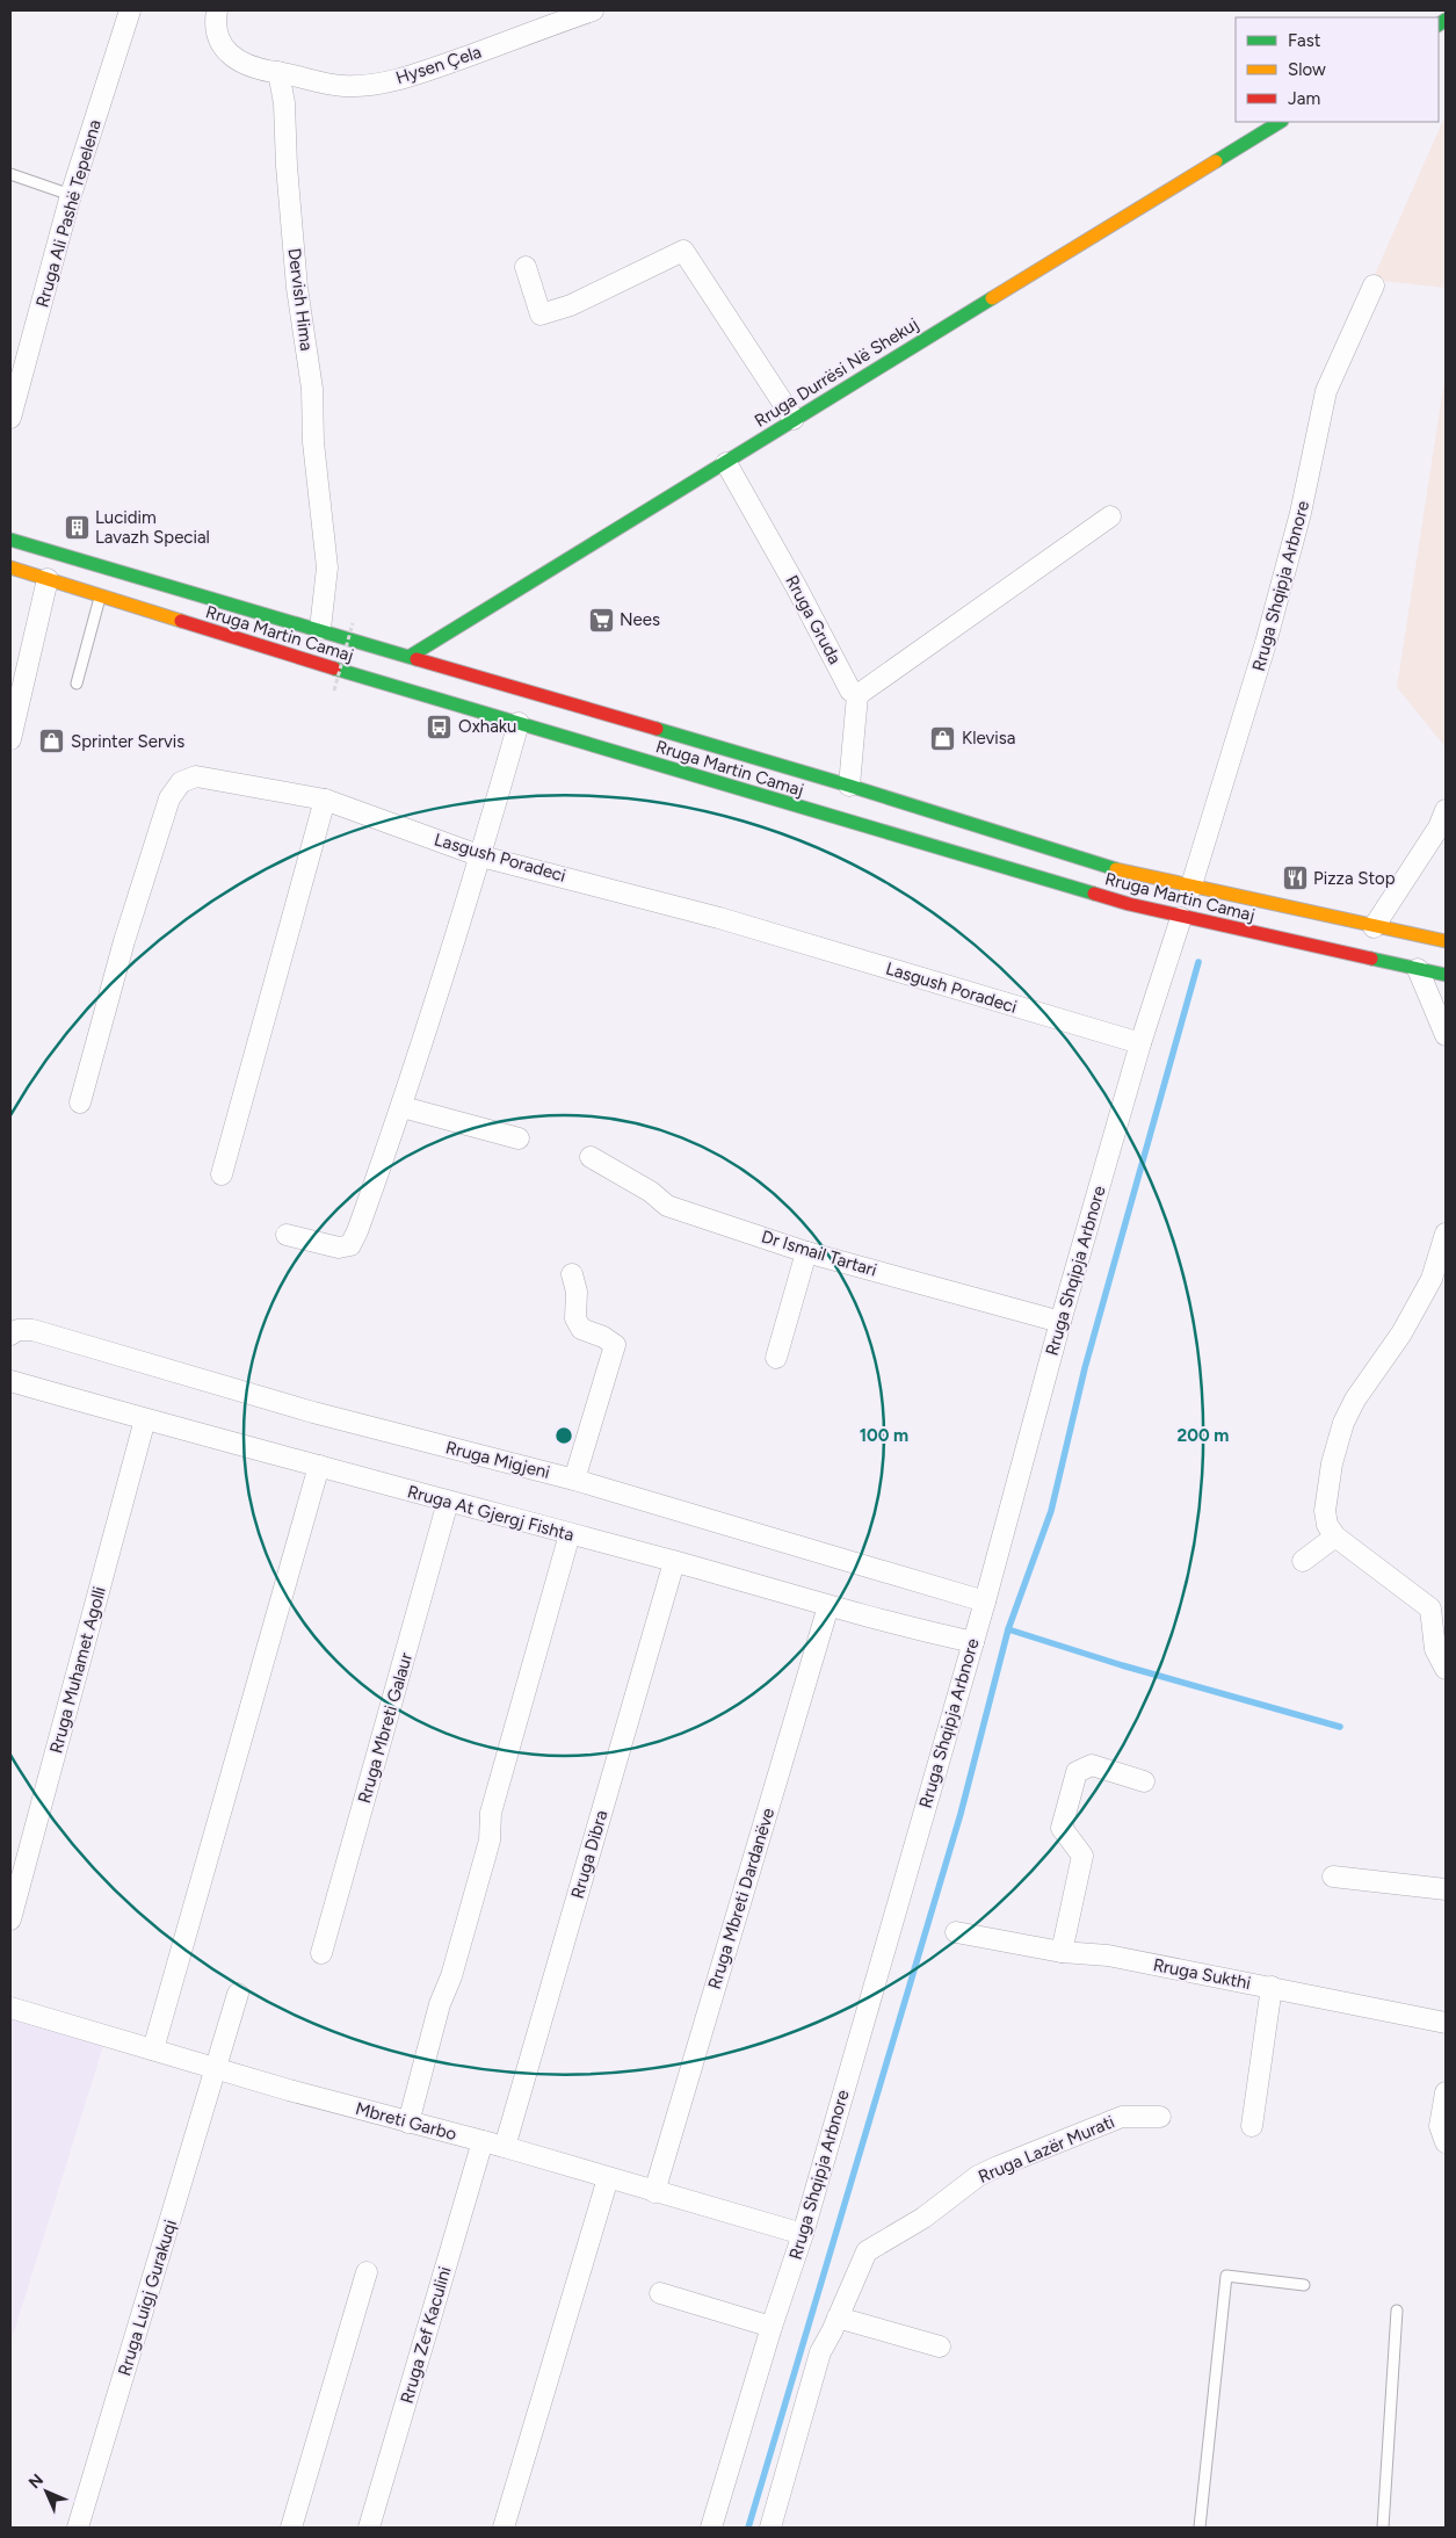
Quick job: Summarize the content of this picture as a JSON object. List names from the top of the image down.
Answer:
{
  "streets": {
    "main road": ["Rruga Durrësi Në Shekuj", "Rruga Martin Camaj"],
    "street": [
      "Hysen Çela",
      "Rruga Ali Pashë Tepelena",
      "Dervish Hima",
      "Rruga Shqipja Arbnore",
      "Rruga Gruda",
      "Lasgush Poradeci",
      "Dr Ismail Tartari",
      "Rruga Migjeni",
      "Rruga At Gjergj Fishta",
      "Rruga Muhamet Agolli",
      "Rruga Mbreti Galaur",
      "Rruga Dibra",
      "Rruga Mbreti Dardanëve",
      "Rruga Sukthi",
      "Mbreti Garbo",
      "Rruga Lazër Murati",
      "Rruga Luigj Gurakuqi",
      "Rruga Zef Kaculini"
    ]
  },
  "crossings": [
    ["Hysen Çela", "Dervish Hima"],
    ["Dervish Hima", "Rruga Martin Camaj"],
    ["Rruga Durrësi Në Shekuj", "Rruga Gruda"],
    ["Rruga Durrësi Në Shekuj", "Rruga Martin Camaj"],
    ["Rruga Shqipja Arbnore", "Rruga Martin Camaj"],
    ["Rruga Shqipja Arbnore", "Lasgush Poradeci"],
    ["Rruga Shqipja Arbnore", "Dr Ismail Tartari"],
    ["Rruga Shqipja Arbnore", "Rruga Migjeni"],
    ["Rruga Shqipja Arbnore", "Rruga At Gjergj Fishta"],
    ["Rruga Shqipja Arbnore", "Mbreti Garbo"],
    ["Rruga At Gjergj Fishta", "Rruga Muhamet Agolli"],
    ["Rruga At Gjergj Fishta", "Rruga Mbreti Galaur"],
    ["Rruga At Gjergj Fishta", "Rruga Dibra"],
    ["Rruga At Gjergj Fishta", "Rruga Mbreti Dardanëve"],
    ["Rruga Dibra", "Mbreti Garbo"],
    ["Rruga Mbreti Dardanëve", "Mbreti Garbo"],
    ["Mbreti Garbo", "Rruga Luigj Gurakuqi"],
    ["Mbreti Garbo", "Rruga Zef Kaculini"]
  ],
  "places": {
    "building": ["Lucidim Lavazh Special"],
    "supermarket": ["Nees"],
    "bus stop": ["Oxhaku"],
    "shop": ["Klevisa", "Sprinter Servis"],
    "restaurant": ["Pizza Stop"]
  },
  "legend": ["Fast", "Slow", "Jam"],
  "north": "top left",
  "rings": ["100 m", "200 m"]
}
